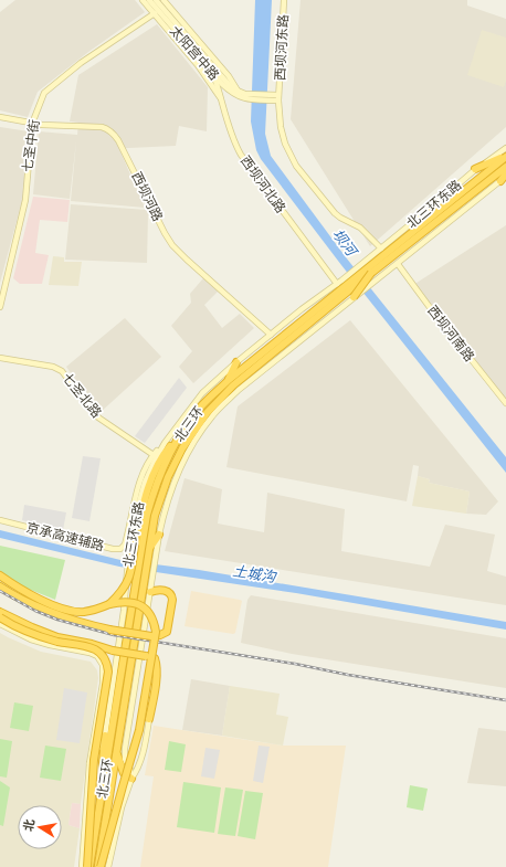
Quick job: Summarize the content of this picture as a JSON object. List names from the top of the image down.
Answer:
{
  "streets": {
    "highway": ["北三环"],
    "street": [
      "西坝河东路",
      "太阳宫中路",
      "七圣中街",
      "西坝河北路",
      "西坝河路",
      "北三环东路",
      "西坝河南路",
      "七圣北路",
      "京承高速辅路"
    ]
  },
  "crossings": [
    ["太阳宫中路", "七圣中街"],
    ["太阳宫中路", "西坝河北路"],
    ["七圣中街", "西坝河路"],
    ["西坝河北路", "北三环东路"],
    ["西坝河北路", "北三环"],
    ["西坝河路", "北三环东路"],
    ["北三环东路", "西坝河南路"],
    ["北三环东路", "北三环"],
    ["北三环东路", "京承高速辅路"],
    ["七圣北路", "京承高速辅路"]
  ],
  "water": ["坝河", "土城沟"],
  "north": "left"
}
